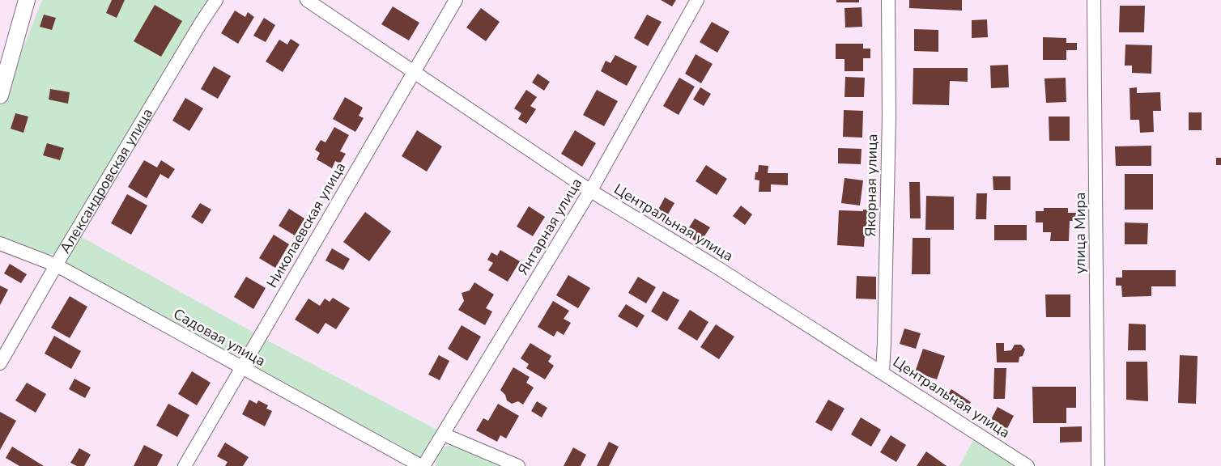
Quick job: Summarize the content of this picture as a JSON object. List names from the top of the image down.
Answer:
{
  "streets": {
    "street": [
      "Александровская улица",
      "Якорная улица",
      "Центральная улица",
      "Николаевская улица",
      "Янтарная улица",
      "улица Мира",
      "Садовая улица"
    ]
  },
  "crossings": [
    ["Александровская улица", "Садовая улица"],
    ["Якорная улица", "Центральная улица"],
    ["Центральная улица", "Николаевская улица"],
    ["Центральная улица", "Янтарная улица"],
    ["Николаевская улица", "Садовая улица"],
    ["Янтарная улица", "Садовая улица"]
  ]
}
